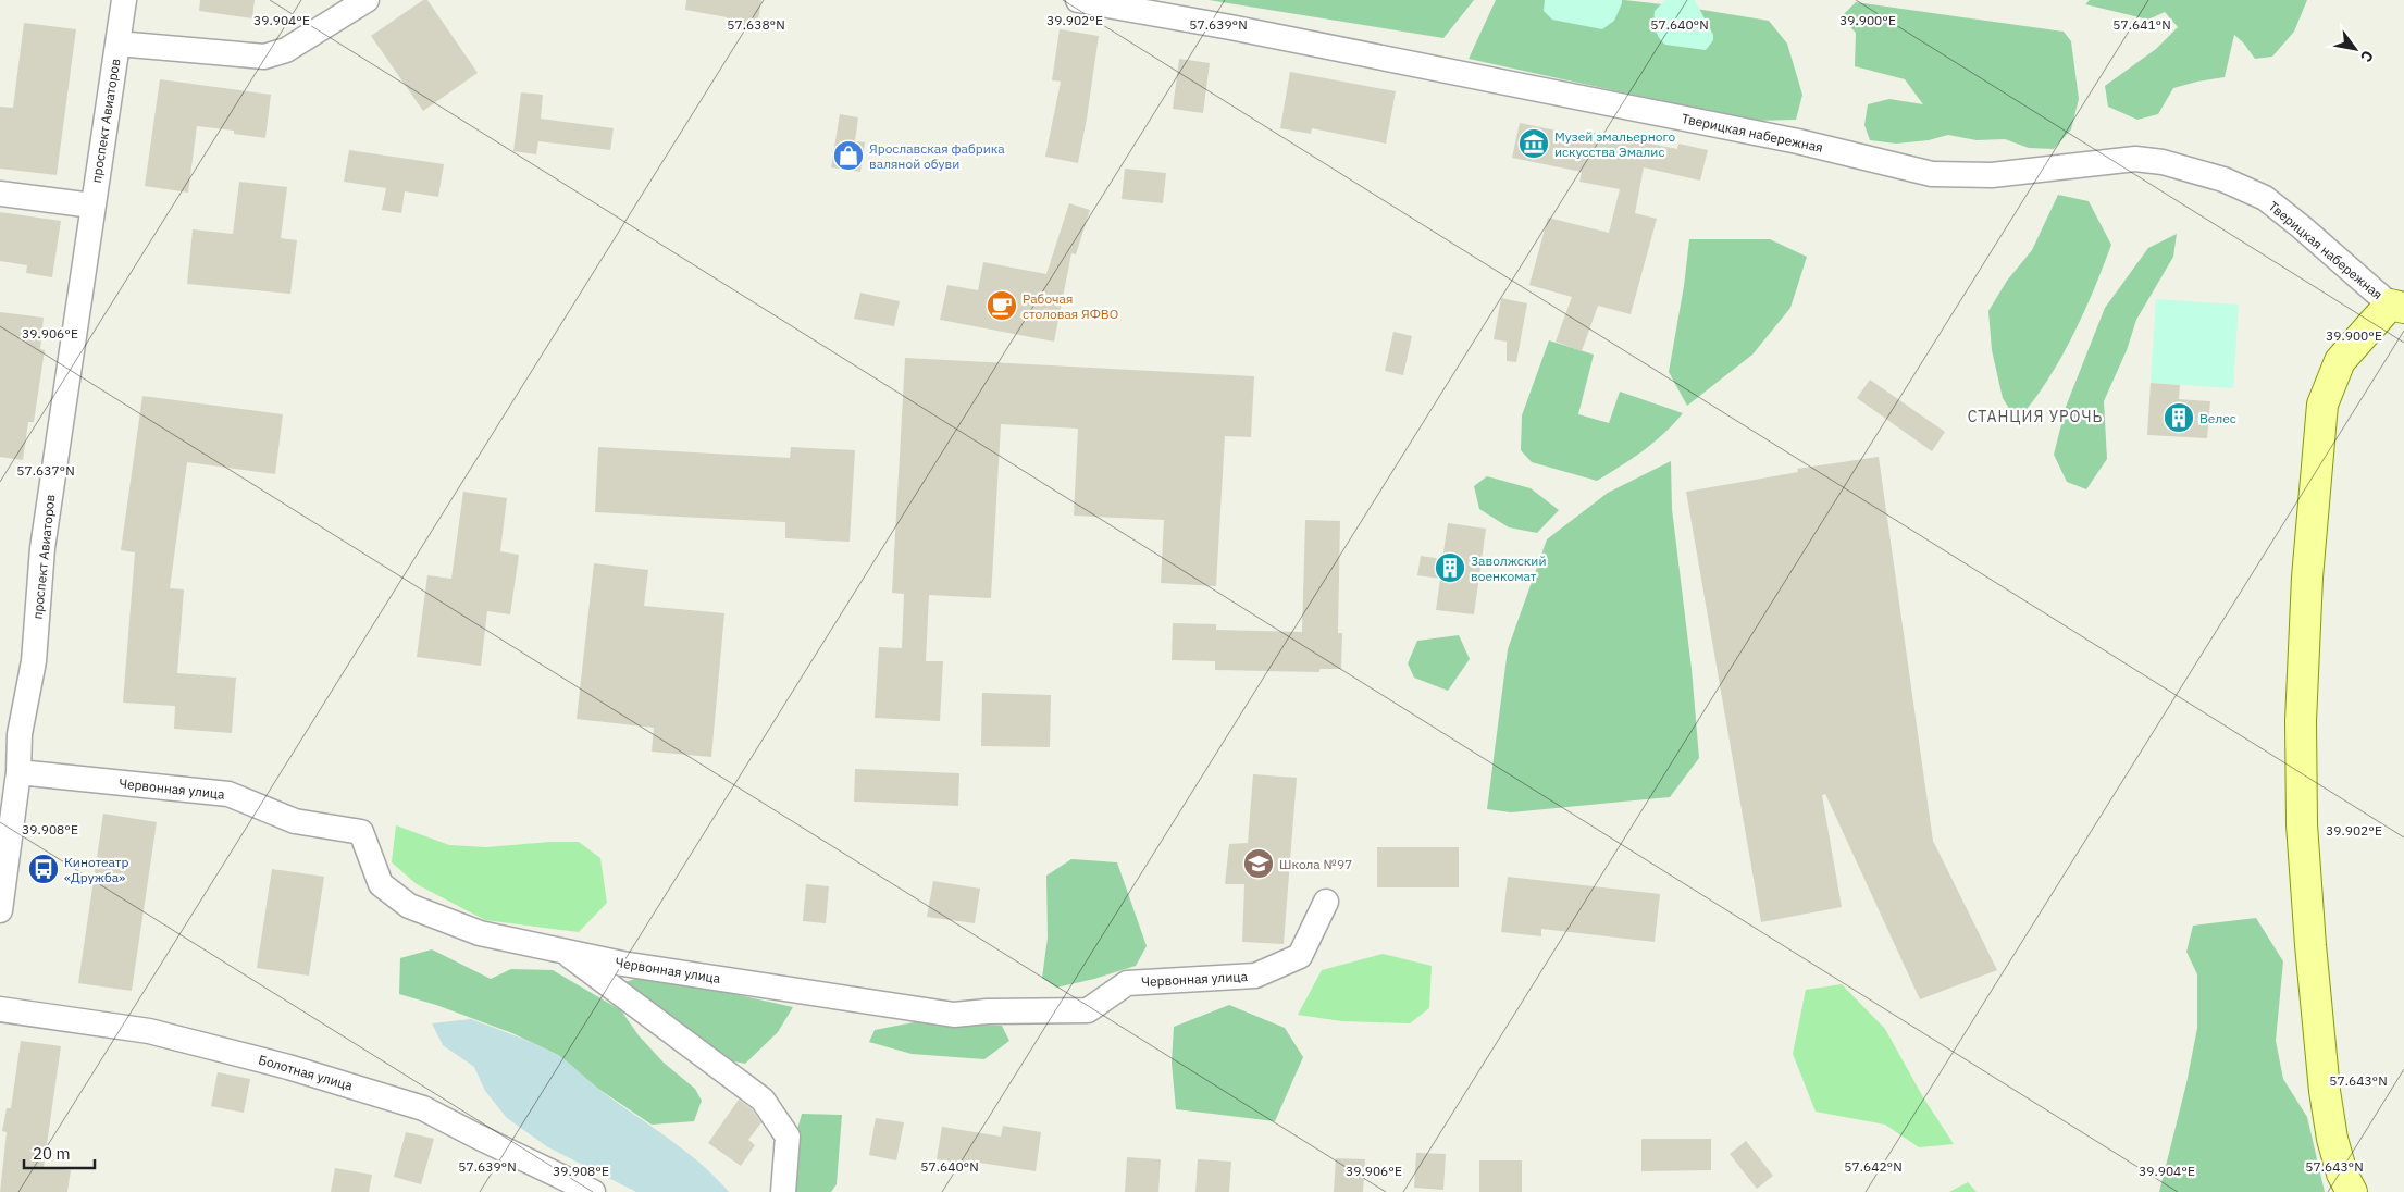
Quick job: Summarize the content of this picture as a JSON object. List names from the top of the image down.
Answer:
{
  "streets": {
    "street": [
      "проспект Авиаторов",
      "Тверицкая набережная",
      "Червонная улица",
      "Болотная улица"
    ]
  },
  "crossings": [
    ["проспект Авиаторов", "Червонная улица"]
  ],
  "districts": ["СТАНЦИЯ УРОЧЬ"],
  "places": {
    "museum": ["Музей эмальерного искусства Эмалис"],
    "shop": ["Ярославская фабрика валяной обуви"],
    "cafe": ["Рабочая столовая ЯФВО"],
    "building": ["Велес", "Заволжский военкомат"],
    "school or university": ["Школа №97"],
    "bus stop": ["Кинотеатр «Дружба»"]
  },
  "scale_bar": "20 m",
  "north": "bottom right",
  "coordinates": [
    "39.904°E",
    "39.902°E",
    "39.900°E",
    "57.638°N",
    "57.639°N",
    "57.640°N",
    "57.641°N",
    "39.906°E",
    "57.637°N",
    "39.908°E",
    "57.643°N",
    "57.642°N"
  ]
}
